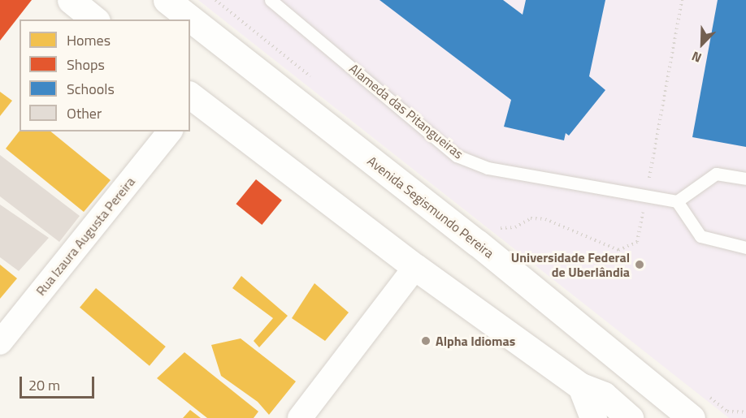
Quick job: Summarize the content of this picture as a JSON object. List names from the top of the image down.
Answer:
{
  "streets": {
    "main road": ["Avenida Segismundo Pereira"],
    "street": ["Rua Izaura Augusta Pereira"],
    "lane": ["Alameda das Pitangueiras"]
  },
  "places": ["Universidade Federal de Uberlândia", "Alpha Idiomas"],
  "legend": [
    "Homes",
    "Shops",
    "Schools",
    "Other"
  ],
  "scale_bar": "20 m",
  "north": "bottom left"
}
